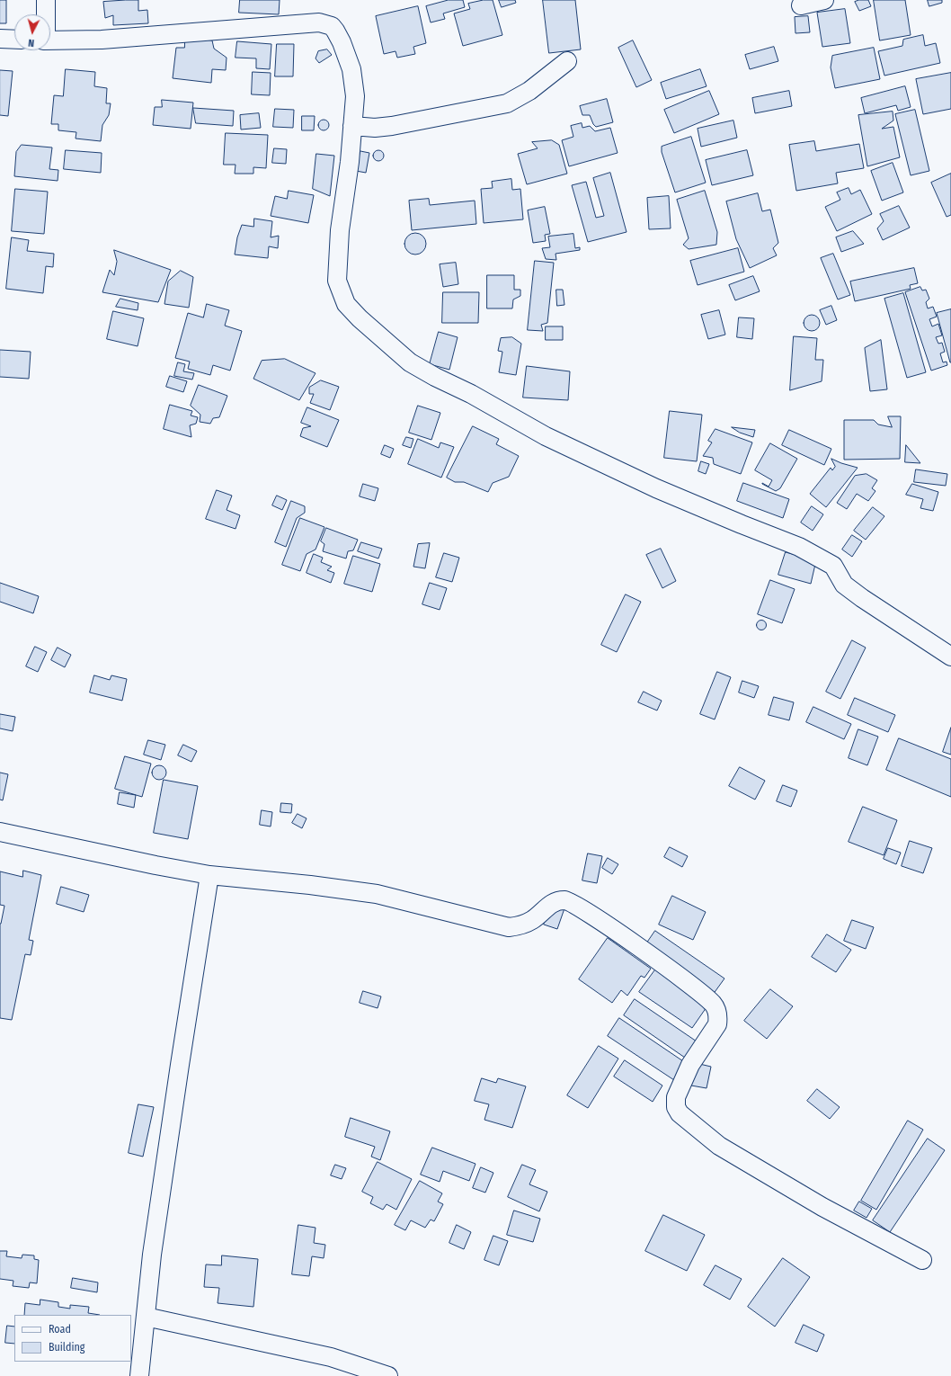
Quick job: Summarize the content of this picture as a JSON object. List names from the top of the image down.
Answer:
{
  "legend": ["Road", "Building"],
  "north": "bottom"
}
